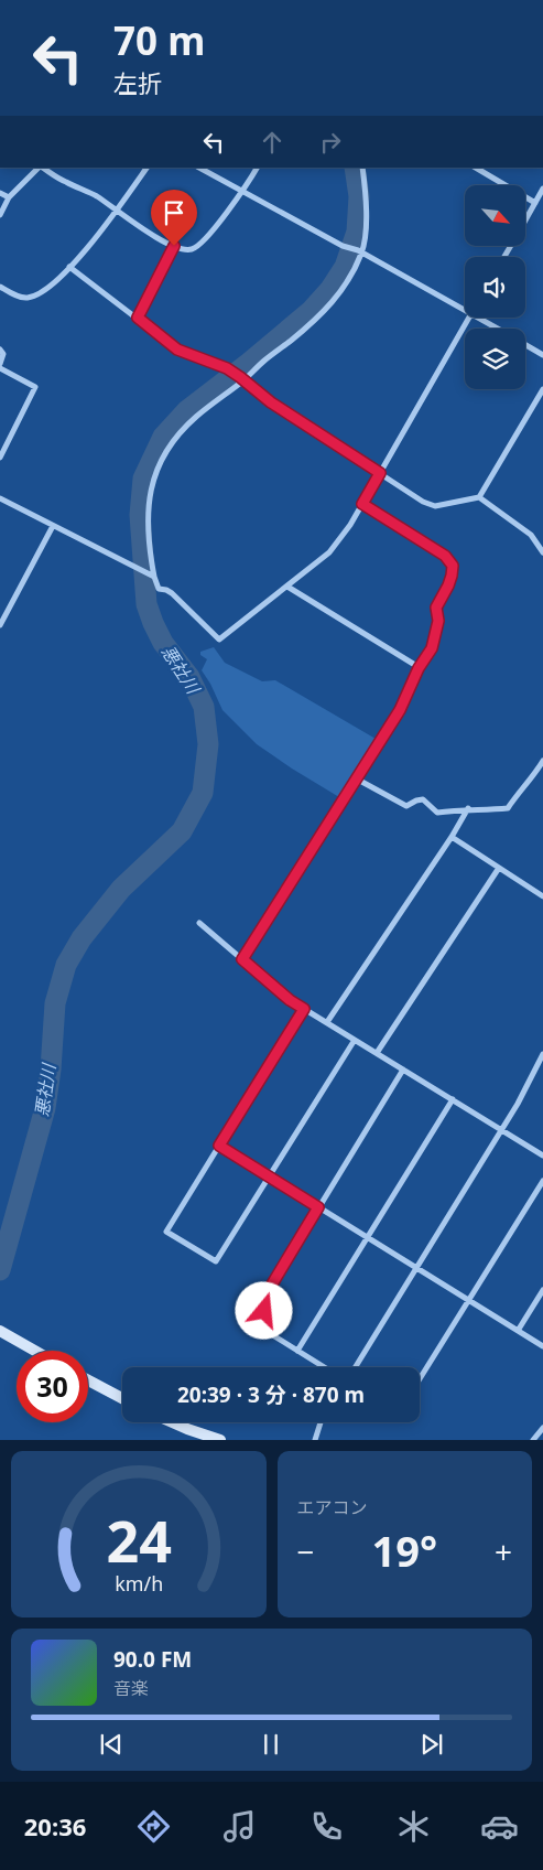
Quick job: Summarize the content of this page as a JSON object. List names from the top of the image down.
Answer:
{
  "water": ["悪社川"],
  "north": "bottom right",
  "page": {
    "turn": ["70 m", "左折"],
    "limit": "30",
    "trip": "20:39 · 3 分 · 870 m",
    "tile": "エアコン",
    "heat": ["−", "19°", "+"],
    "song": ["90.0 FM", "音楽"],
    "tabs": "20:36",
    "gauge": ["24", "km/h"]
  }
}
